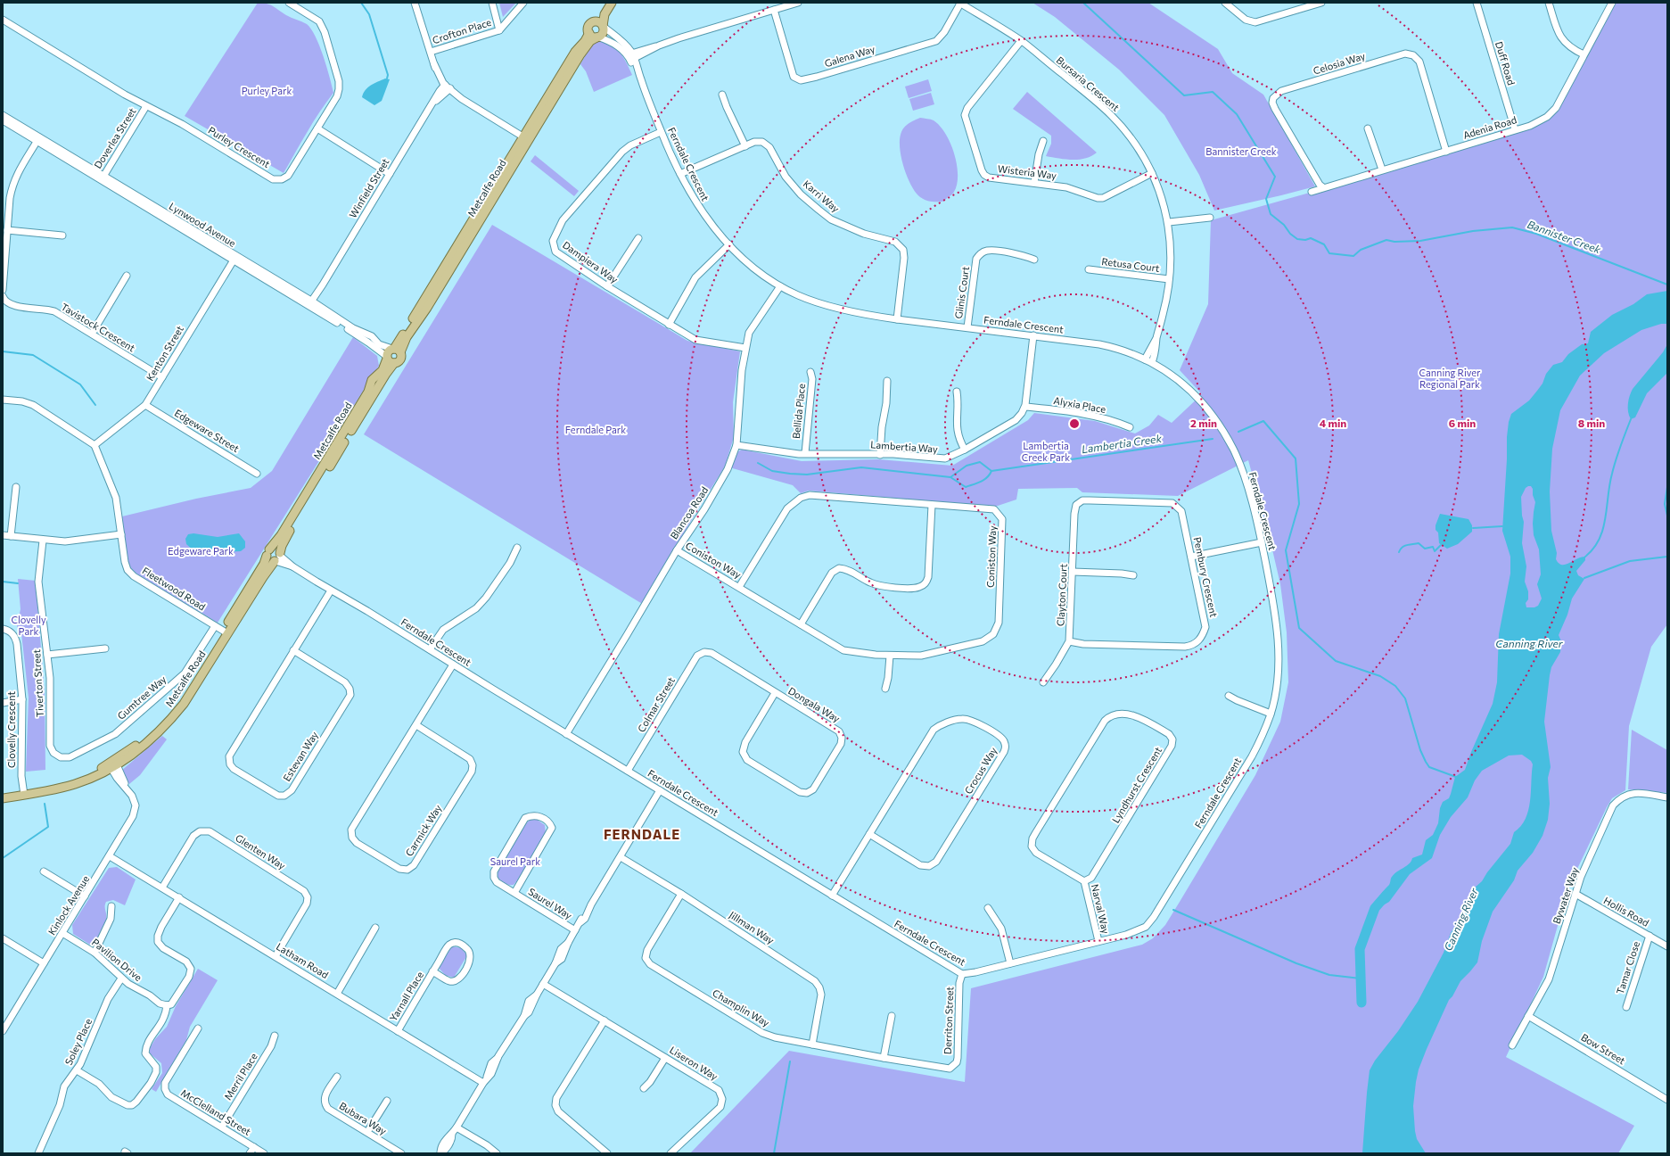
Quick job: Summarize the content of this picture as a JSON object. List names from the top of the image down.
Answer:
{
  "streets": {
    "main road": ["Metcalfe Road"],
    "street": [
      "Crofton Place",
      "Galena Way",
      "Celosia Way",
      "Duff Road",
      "Bursaria Crescent",
      "Adenia Road",
      "Doverlea Street",
      "Purley Crescent",
      "Ferndale Crescent",
      "Wisteria Way",
      "Winfield Street",
      "Karri Way",
      "Lynwood Avenue",
      "Dampiera Way",
      "Retusa Court",
      "Glinis Court",
      "Tavistock Crescent",
      "Kenton Street",
      "Alyxia Place",
      "Bellida Place",
      "Edgeware Street",
      "Lambertia Way",
      "Blancoa Road",
      "Coniston Way",
      "Pembury Crescent",
      "Fleetwood Road",
      "Clayton Court",
      "Tiverton Street",
      "Gumtree Way",
      "Colmar Street",
      "Dongala Way",
      "Clovelly Crescent",
      "Estevan Way",
      "Crocus Way",
      "Lyndhurst Crescent",
      "Carmick Way",
      "Glenten Way",
      "Bywater Way",
      "Saurel Way",
      "Kinlock Avenue",
      "Narval Way",
      "Hollis Road",
      "Jillman Way",
      "Pavilion Drive",
      "Latham Road",
      "Tamar Close",
      "Yarnall Place",
      "Champlin Way",
      "Derriton Street",
      "Soley Place",
      "Bow Street",
      "Liseron Way",
      "Merril Place",
      "McClelland Street",
      "Bubara Way"
    ]
  },
  "crossings": [
    ["Galena Way", "Bursaria Crescent"],
    ["Celosia Way", "Adenia Road"],
    ["Duff Road", "Adenia Road"],
    ["Bursaria Crescent", "Ferndale Crescent"],
    ["Bursaria Crescent", "Wisteria Way"],
    ["Bursaria Crescent", "Retusa Court"],
    ["Doverlea Street", "Purley Crescent"],
    ["Doverlea Street", "Lynwood Avenue"],
    ["Ferndale Crescent", "Metcalfe Road"],
    ["Ferndale Crescent", "Karri Way"],
    ["Ferndale Crescent", "Dampiera Way"],
    ["Ferndale Crescent", "Glinis Court"],
    ["Ferndale Crescent", "Blancoa Road"],
    ["Ferndale Crescent", "Colmar Street"],
    ["Ferndale Crescent", "Estevan Way"],
    ["Ferndale Crescent", "Crocus Way"],
    ["Ferndale Crescent", "Carmick Way"],
    ["Ferndale Crescent", "Narval Way"],
    ["Ferndale Crescent", "Derriton Street"],
    ["Winfield Street", "Lynwood Avenue"],
    ["Metcalfe Road", "Lynwood Avenue"],
    ["Metcalfe Road", "Fleetwood Road"],
    ["Metcalfe Road", "Clovelly Crescent"],
    ["Metcalfe Road", "Kinlock Avenue"],
    ["Lynwood Avenue", "Kenton Street"],
    ["Dampiera Way", "Blancoa Road"],
    ["Tavistock Crescent", "Kenton Street"],
    ["Kenton Street", "Edgeware Street"],
    ["Kenton Street", "Fleetwood Road"],
    ["Alyxia Place", "Lambertia Way"],
    ["Bellida Place", "Lambertia Way"],
    ["Lambertia Way", "Blancoa Road"],
    ["Blancoa Road", "Coniston Way"],
    ["Pembury Crescent", "Clayton Court"],
    ["Fleetwood Road", "Gumtree Way"],
    ["Tiverton Street", "Gumtree Way"],
    ["Colmar Street", "Dongala Way"],
    ["Lyndhurst Crescent", "Narval Way"],
    ["Glenten Way", "Latham Road"],
    ["Bywater Way", "Hollis Road"],
    ["Bywater Way", "Bow Street"],
    ["Kinlock Avenue", "Pavilion Drive"],
    ["Kinlock Avenue", "Latham Road"],
    ["Hollis Road", "Tamar Close"],
    ["Jillman Way", "Champlin Way"],
    ["Pavilion Drive", "Soley Place"],
    ["Latham Road", "Yarnall Place"],
    ["Champlin Way", "Derriton Street"],
    ["Merril Place", "McClelland Street"]
  ],
  "districts": ["FERNDALE"],
  "water": ["Bannister Creek", "Lambertia Creek", "Canning River"],
  "parks": [
    "Purley Park",
    "Bannister Creek",
    "Canning River Regional Park",
    "Ferndale Park",
    "Lambertia Creek Park",
    "Edgeware Park",
    "Clovelly Park",
    "Saurel Park"
  ],
  "rings": [
    "2 min",
    "4 min",
    "6 min",
    "8 min"
  ]
}
